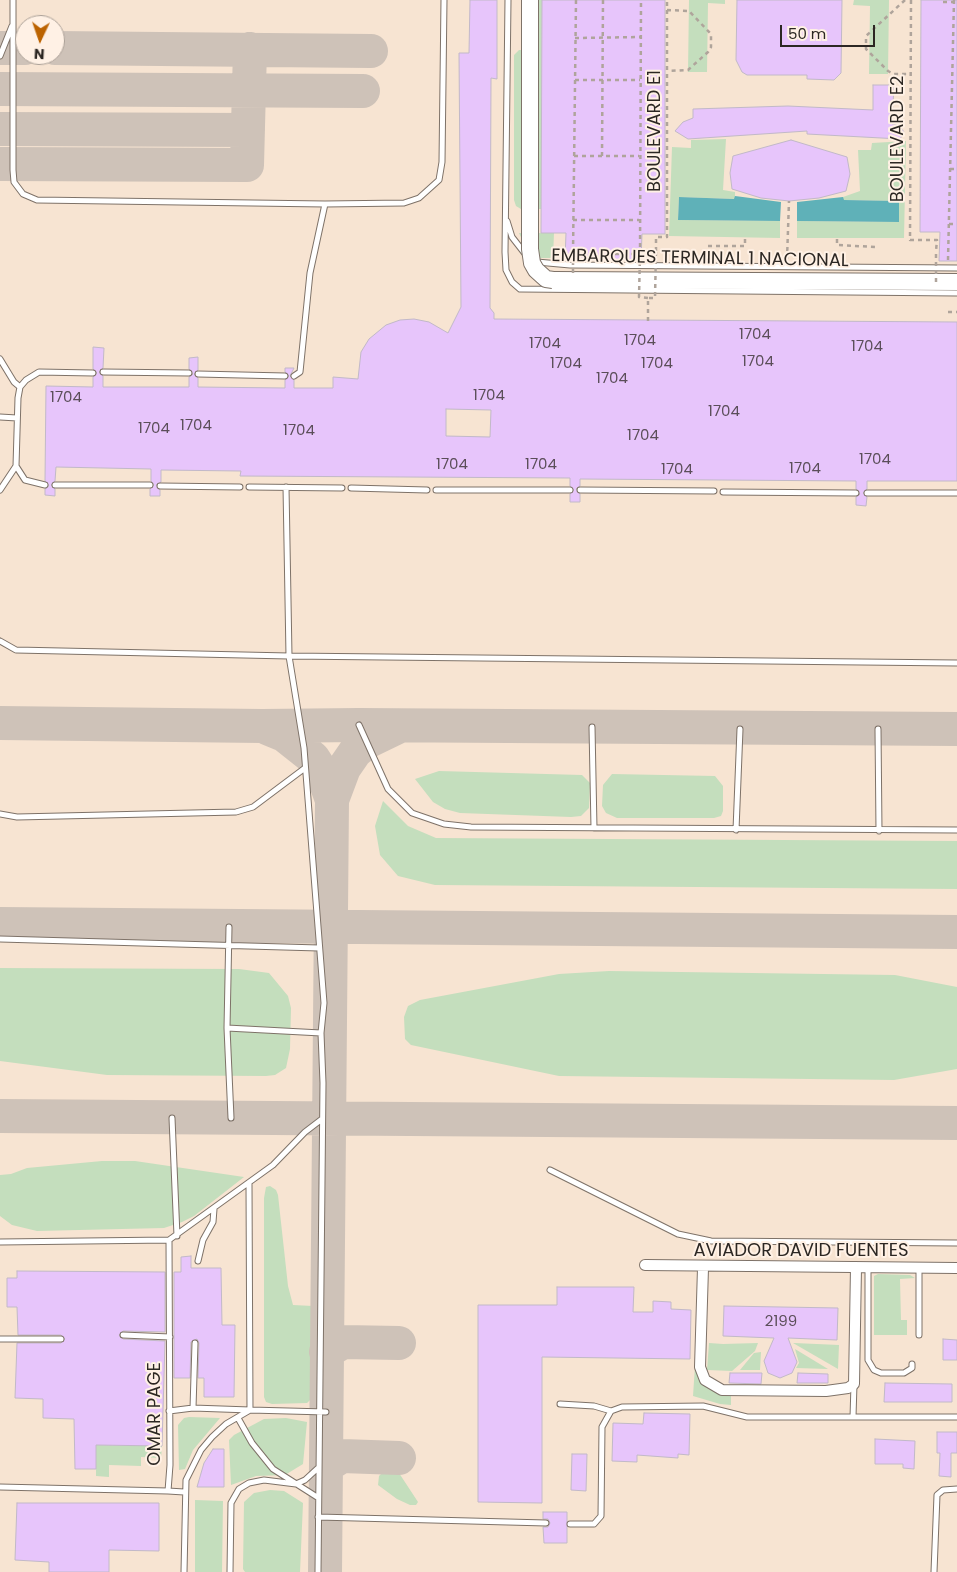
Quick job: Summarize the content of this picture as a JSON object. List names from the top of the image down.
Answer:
{
  "streets": {
    "highway": ["EMBARQUES TERMINAL 1 NACIONAL"],
    "street": ["AVIADOR DAVID FUENTES"],
    "lane": ["OMAR PAGE"],
    "path": ["BOULEVARD E1", "BOULEVARD E2"]
  },
  "crossings": [
    ["BOULEVARD E1", "EMBARQUES TERMINAL 1 NACIONAL"],
    ["BOULEVARD E2", "EMBARQUES TERMINAL 1 NACIONAL"]
  ],
  "house_numbers": [
    "1704",
    "1704",
    "1704",
    "1704",
    "1704",
    "1704",
    "1704",
    "1704",
    "1704",
    "1704",
    "1704",
    "1704",
    "1704",
    "1704",
    "1704",
    "1704",
    "1704",
    "1704",
    "1704",
    "1704",
    "2199"
  ],
  "scale_bar": "50 m",
  "north": "bottom"
}
